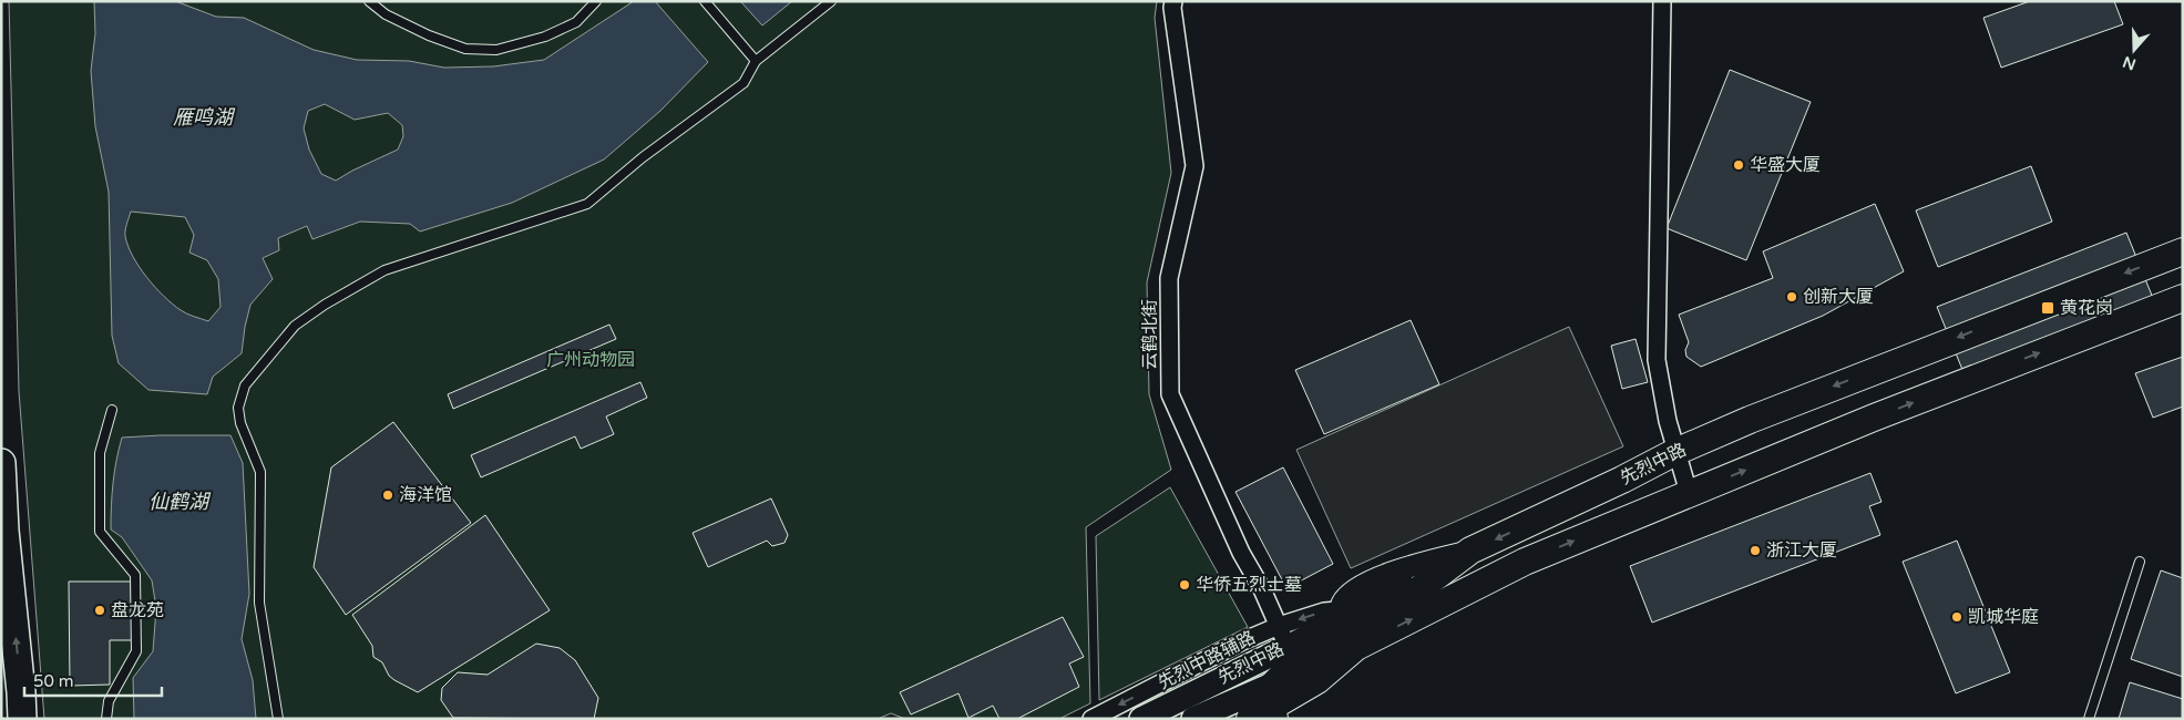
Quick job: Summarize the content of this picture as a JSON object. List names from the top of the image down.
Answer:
{
  "streets": {
    "main road": ["先烈中路"],
    "street": ["云鹤北街", "先烈中路辅路"]
  },
  "crossings": [
    ["云鹤北街", "先烈中路"],
    ["云鹤北街", "先烈中路辅路"],
    ["先烈中路", "先烈中路辅路"]
  ],
  "one_way": ["先烈中路辅路"],
  "water": ["雁鸣湖", "仙鹤湖"],
  "parks": ["广州动物园"],
  "places": {
    "other": [
      "华盛大厦",
      "创新大厦",
      "海洋馆",
      "浙江大厦",
      "华侨五烈士墓",
      "盘龙苑",
      "凯城华庭"
    ],
    "transit": ["黄花岗"]
  },
  "scale_bar": "50 m",
  "north": "bottom"
}
